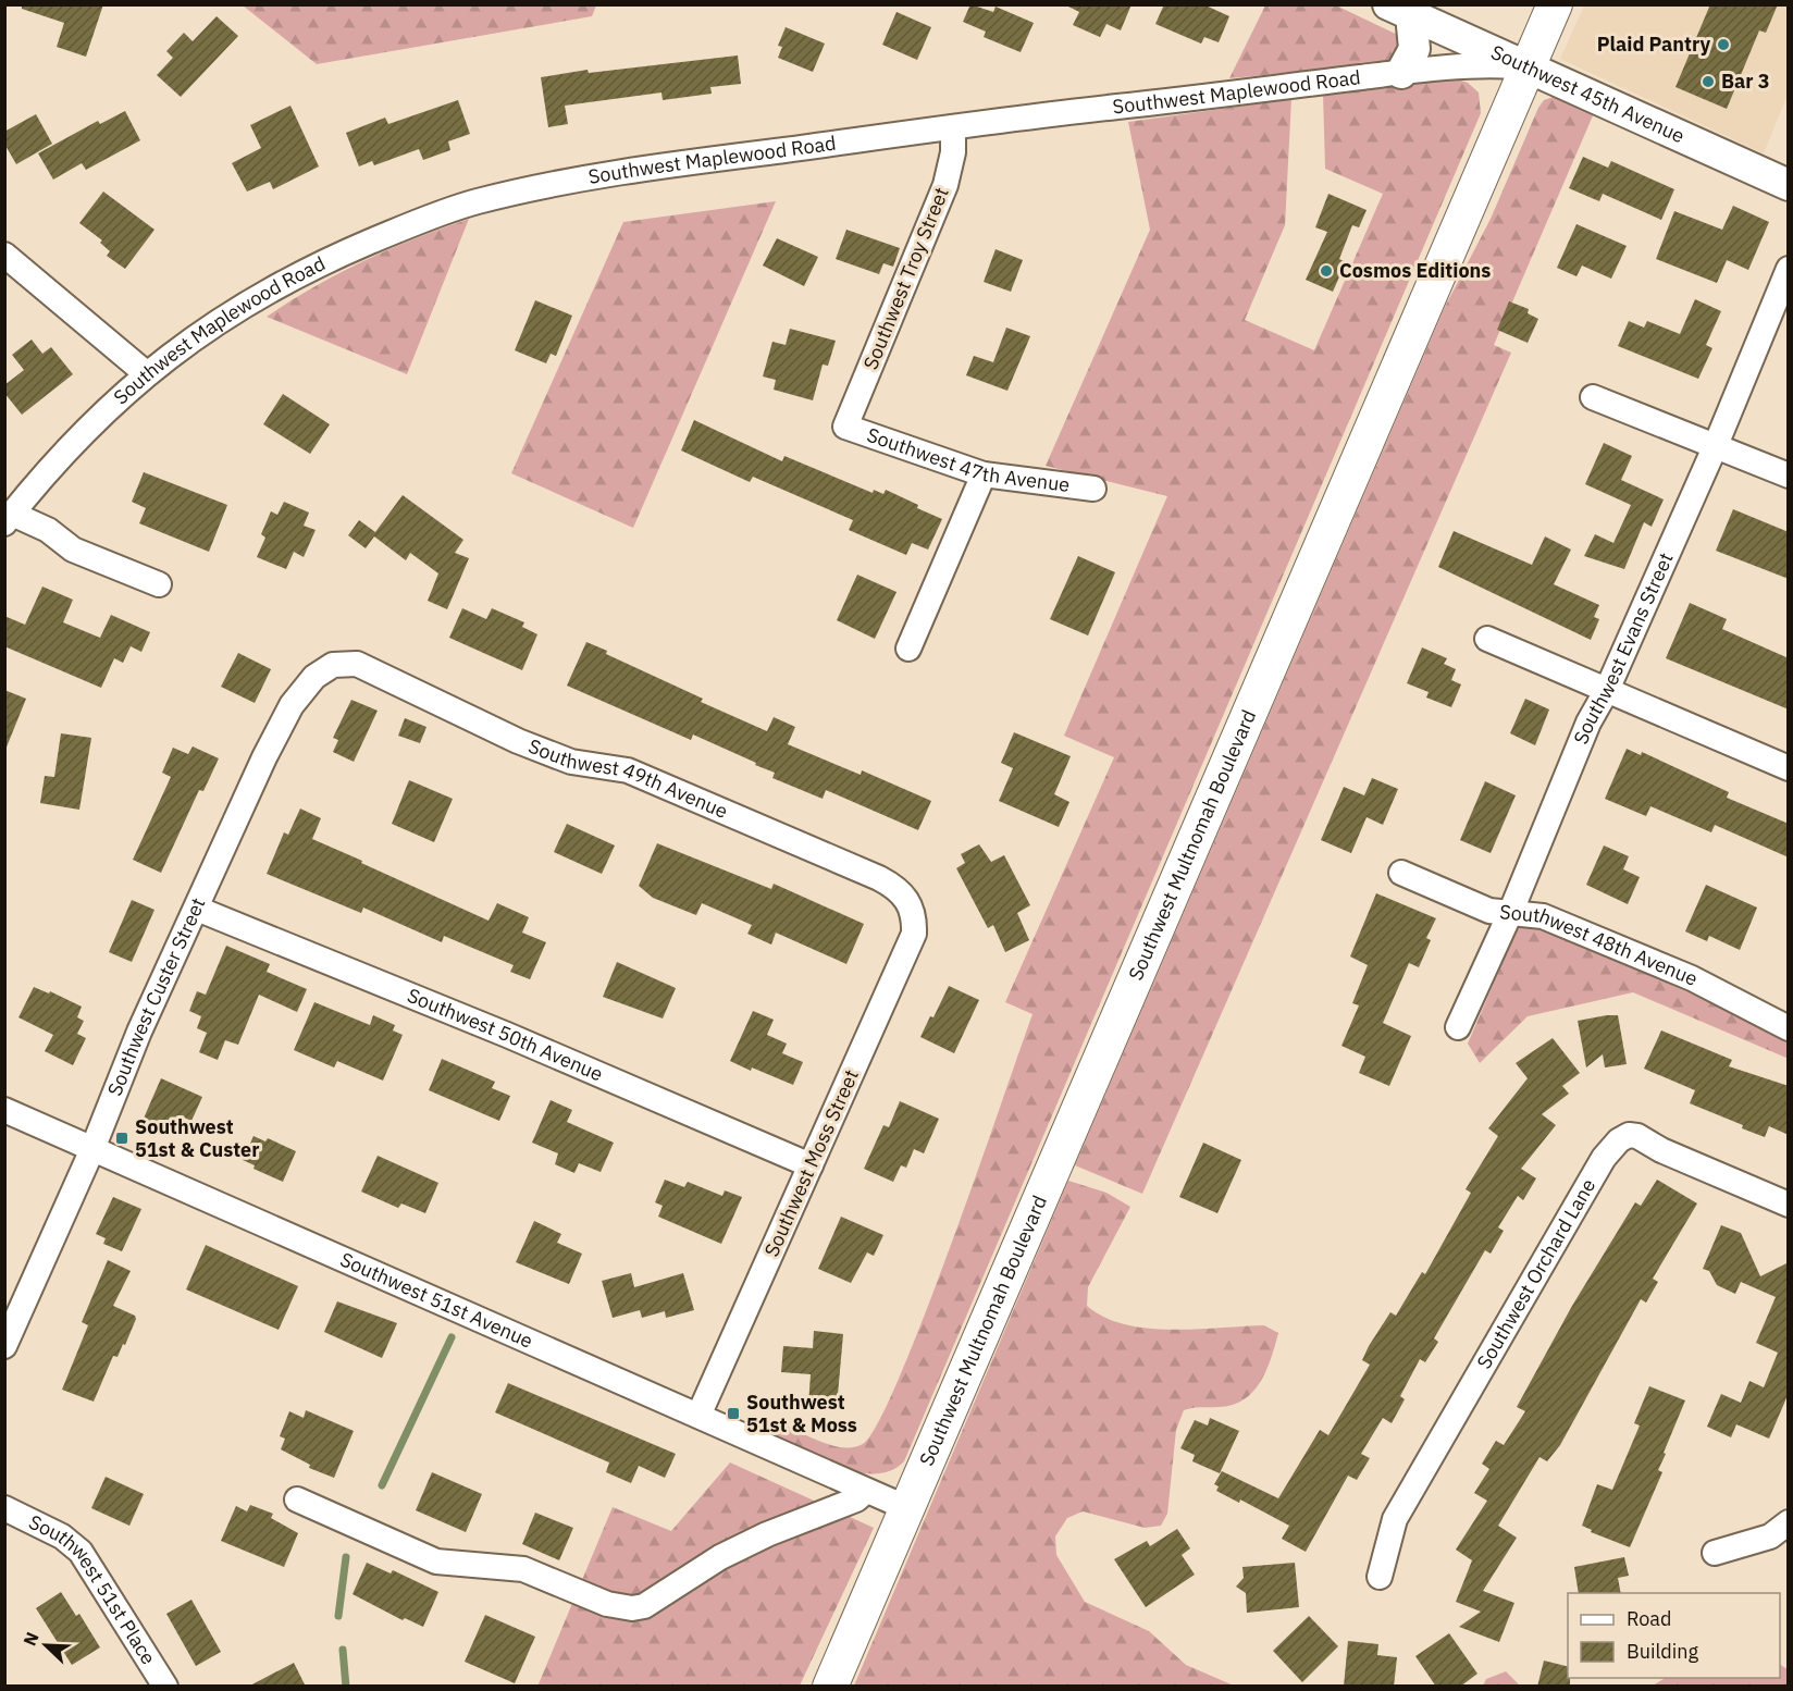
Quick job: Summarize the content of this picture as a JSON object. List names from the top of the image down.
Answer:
{
  "streets": {
    "main road": ["Southwest Multnomah Boulevard"],
    "street": [
      "Southwest Maplewood Road",
      "Southwest 45th Avenue",
      "Southwest Troy Street",
      "Southwest 47th Avenue",
      "Southwest Evans Street",
      "Southwest 49th Avenue",
      "Southwest 48th Avenue",
      "Southwest Custer Street",
      "Southwest 50th Avenue",
      "Southwest Moss Street",
      "Southwest Orchard Lane",
      "Southwest 51st Avenue",
      "Southwest 51st Place"
    ]
  },
  "crossings": [
    ["Southwest Maplewood Road", "Southwest 45th Avenue"],
    ["Southwest Maplewood Road", "Southwest Troy Street"],
    ["Southwest Maplewood Road", "Southwest Multnomah Boulevard"],
    ["Southwest 45th Avenue", "Southwest Multnomah Boulevard"],
    ["Southwest Troy Street", "Southwest 47th Avenue"],
    ["Southwest Evans Street", "Southwest 48th Avenue"],
    ["Southwest 49th Avenue", "Southwest Custer Street"],
    ["Southwest 49th Avenue", "Southwest Moss Street"],
    ["Southwest Multnomah Boulevard", "Southwest 51st Avenue"],
    ["Southwest Custer Street", "Southwest 50th Avenue"],
    ["Southwest Custer Street", "Southwest 51st Avenue"],
    ["Southwest 50th Avenue", "Southwest Moss Street"],
    ["Southwest Moss Street", "Southwest 51st Avenue"]
  ],
  "places": {
    "other": ["Plaid Pantry", "Bar 3", "Cosmos Editions"],
    "transit": ["Southwest 51st & Custer", "Southwest 51st & Moss"]
  },
  "legend": ["Road", "Building"],
  "north": "top left"
}
